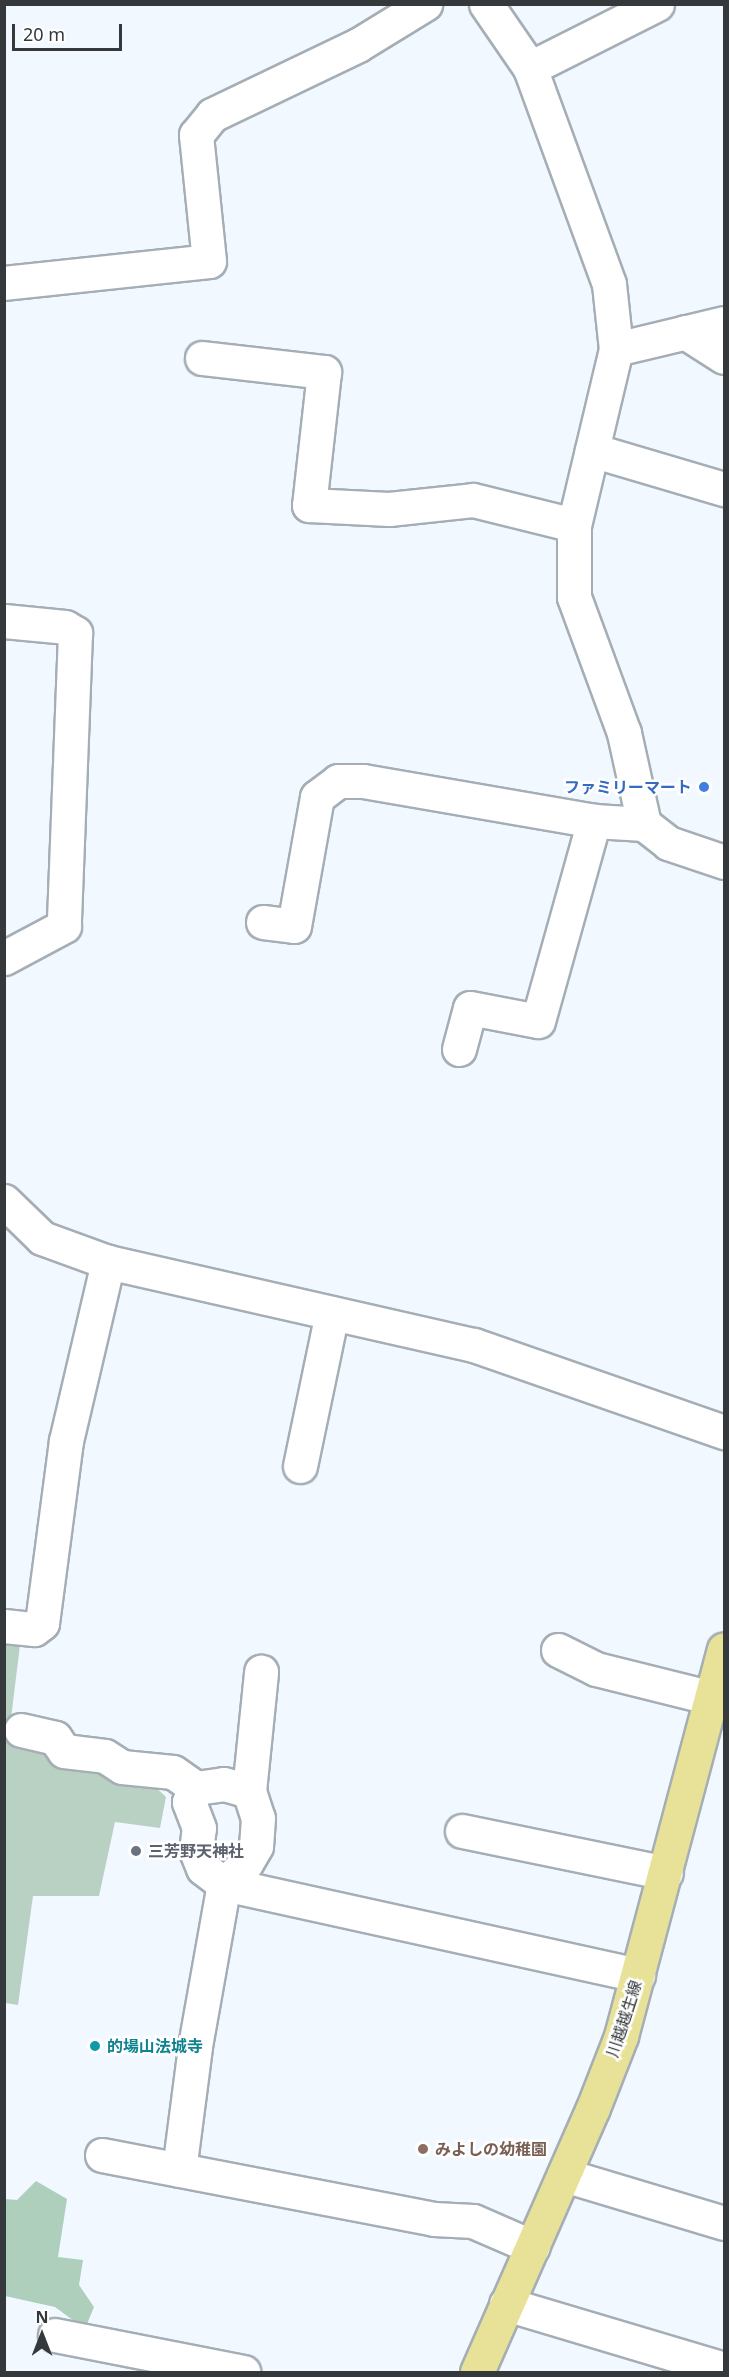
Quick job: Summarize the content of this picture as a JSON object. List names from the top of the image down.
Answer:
{
  "streets": {
    "main road": ["川越越生線"]
  },
  "places": [
    "ファミリーマート",
    "三芳野天神社",
    "的場山法城寺",
    "みよしの幼稚園"
  ],
  "scale_bar": "20 m",
  "north": "top"
}
